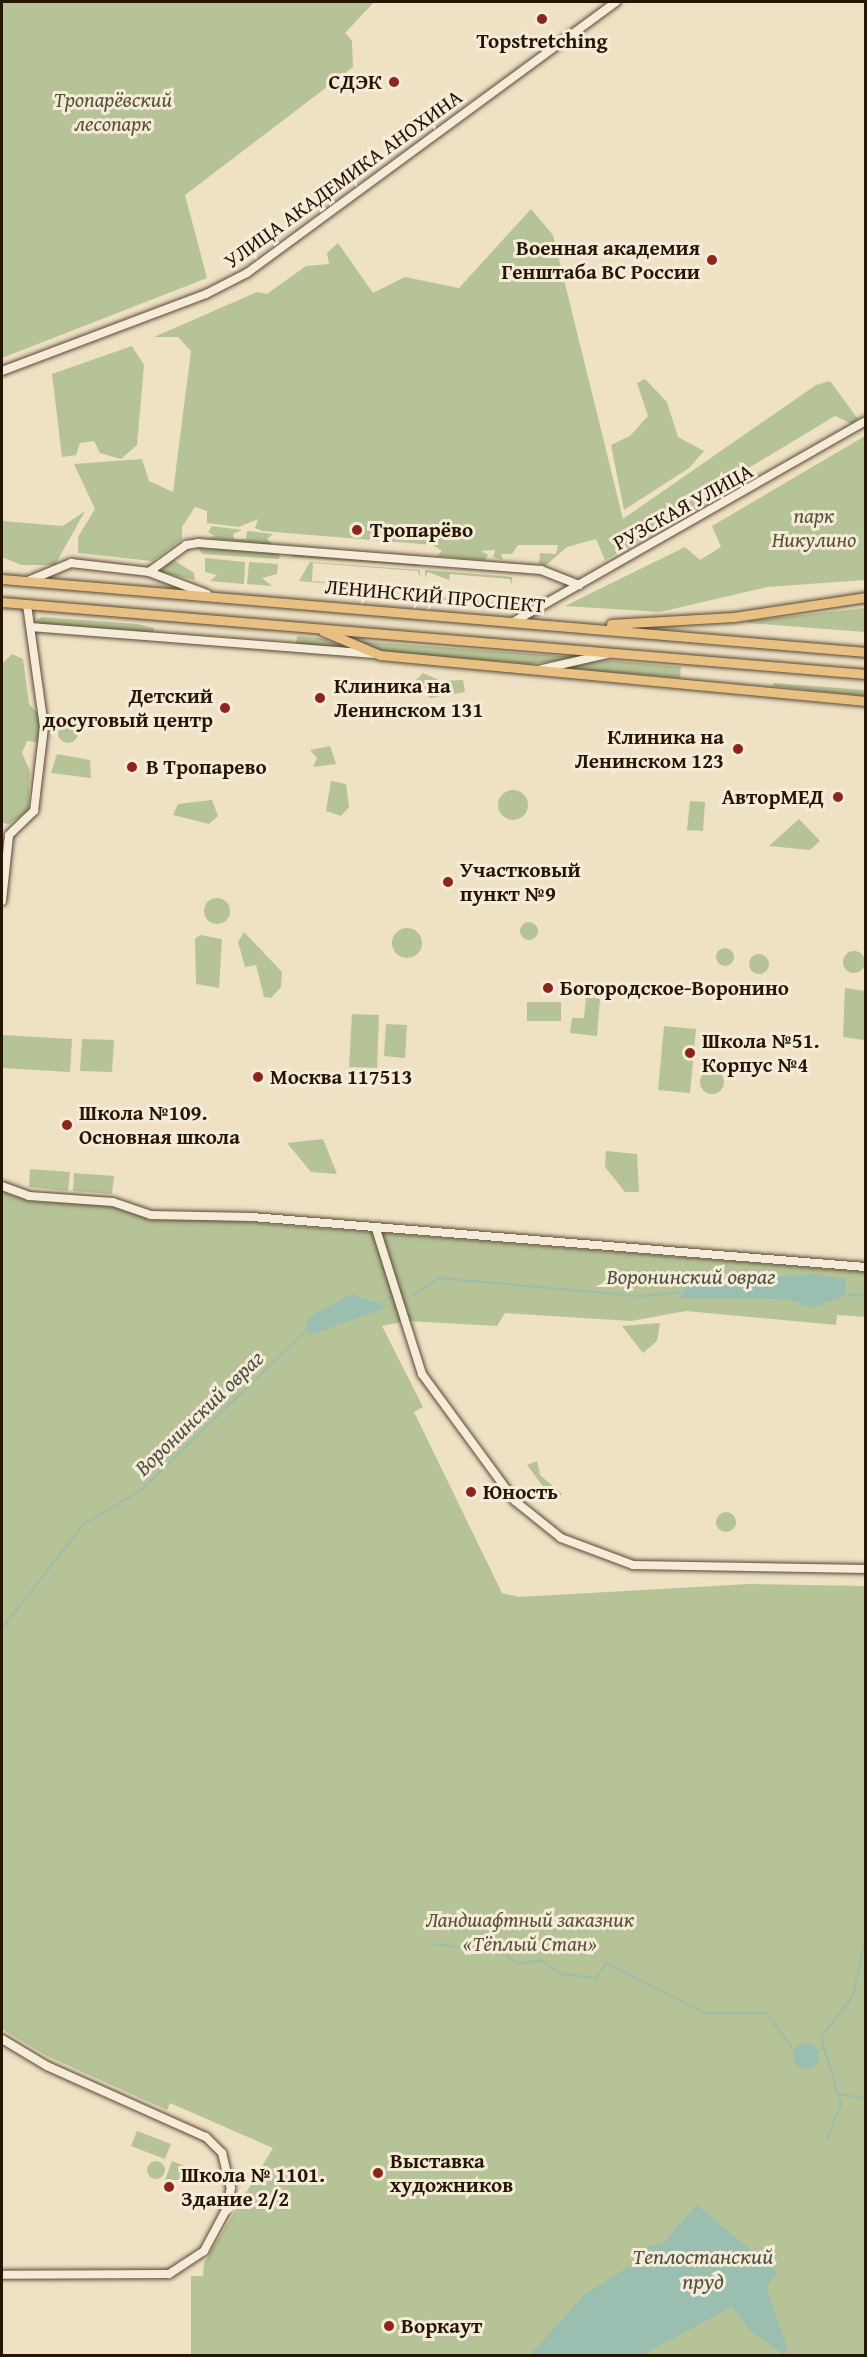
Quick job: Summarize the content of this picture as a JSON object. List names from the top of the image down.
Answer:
{
  "streets": {
    "main road": ["ЛЕНИНСКИЙ ПРОСПЕКТ"],
    "street": ["УЛИЦА АКАДЕМИКА АНОХИНА", "РУЗСКАЯ УЛИЦА"]
  },
  "crossings": [
    ["РУЗСКАЯ УЛИЦА", "ЛЕНИНСКИЙ ПРОСПЕКТ"]
  ],
  "water": ["Воронинский овраг", "Теплостанский пруд"],
  "parks": ["Тропарёвский лесопарк", "парк Никулино", "Ландшафтный заказник «Тёплый Стан»"],
  "places": [
    "Topstretching",
    "СДЭК",
    "Военная академия Генштаба ВС России",
    "Тропарёво",
    "Клиника на Ленинском 131",
    "Детский досуговый центр",
    "Клиника на Ленинском 123",
    "В Тропарево",
    "АвторМЕД",
    "Участковый пункт №9",
    "Богородское-Воронино",
    "Школа №51. Корпус №4",
    "Москва 117513",
    "Школа №109. Основная школа",
    "Юность",
    "Выставка художников",
    "Школа № 1101. Здание 2/2",
    "Воркаут"
  ]
}
